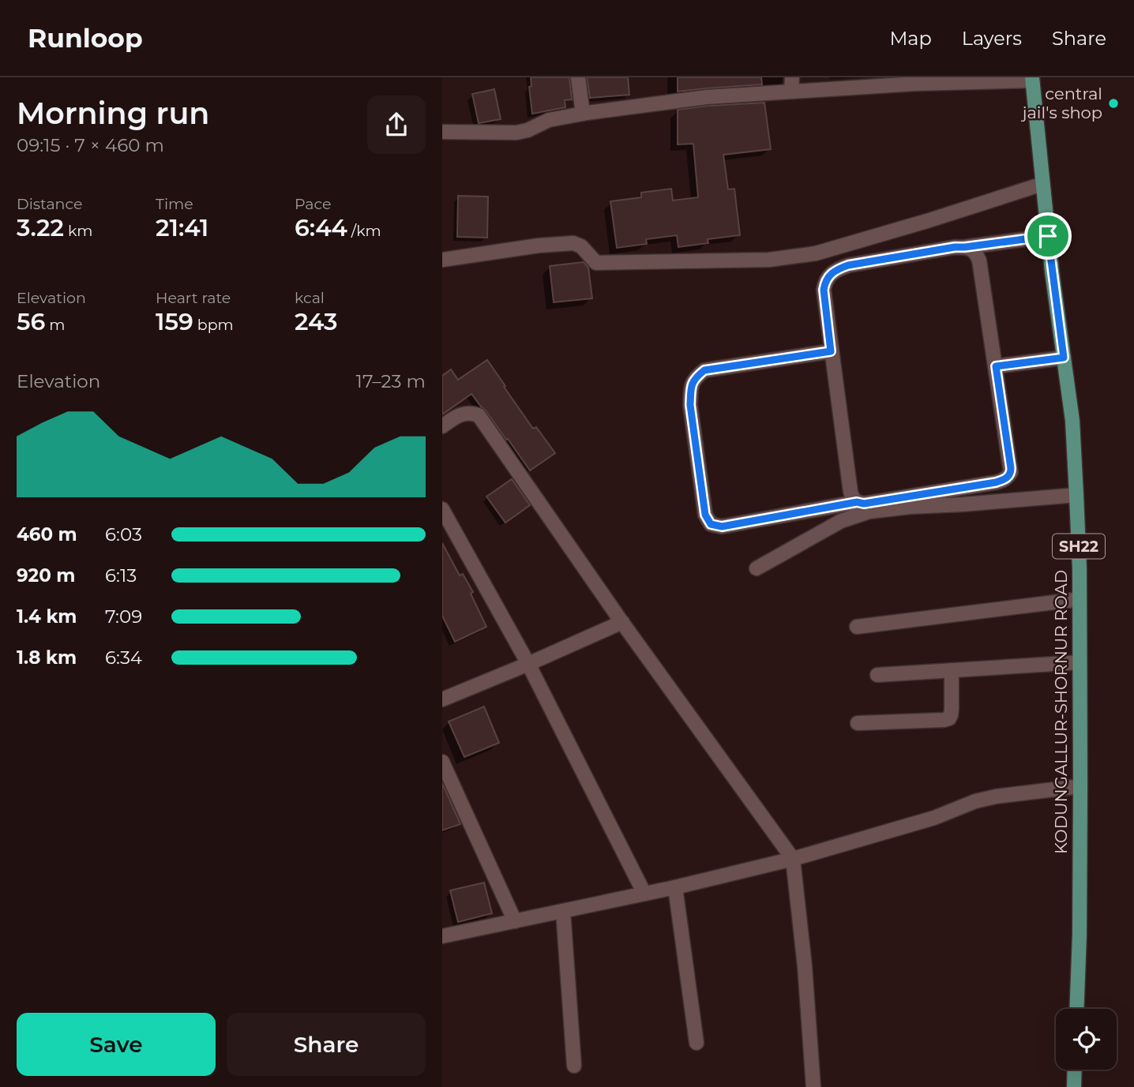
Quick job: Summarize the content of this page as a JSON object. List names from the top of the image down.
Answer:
{
  "streets": {
    "main road": ["SH22", "KODUNGALLUR-SHORNUR ROAD"]
  },
  "places": ["central jail's shop"],
  "page": {
    "header": "Runloop",
    "nav": ["Map", "Layers", "Share"],
    "heading": ["Morning run", "09:15 · 7 × 460 m"],
    "stats": [
      ["Distance", "3.22 km"],
      ["Time", "21:41"],
      ["Pace", "6:44 /km"],
      ["Elevation", "56 m"],
      ["Heart rate", "159 bpm"],
      ["kcal", "243"]
    ],
    "chart": ["Elevation", "17–23 m"],
    "list": [
      {
        "name": "460 m",
        "note": "6:03"
      },
      {
        "name": "920 m",
        "note": "6:13"
      },
      {
        "name": "1.4 km",
        "note": "7:09"
      },
      {
        "name": "1.8 km",
        "note": "6:34"
      }
    ],
    "buttons": ["Save", "Share"]
  }
}
